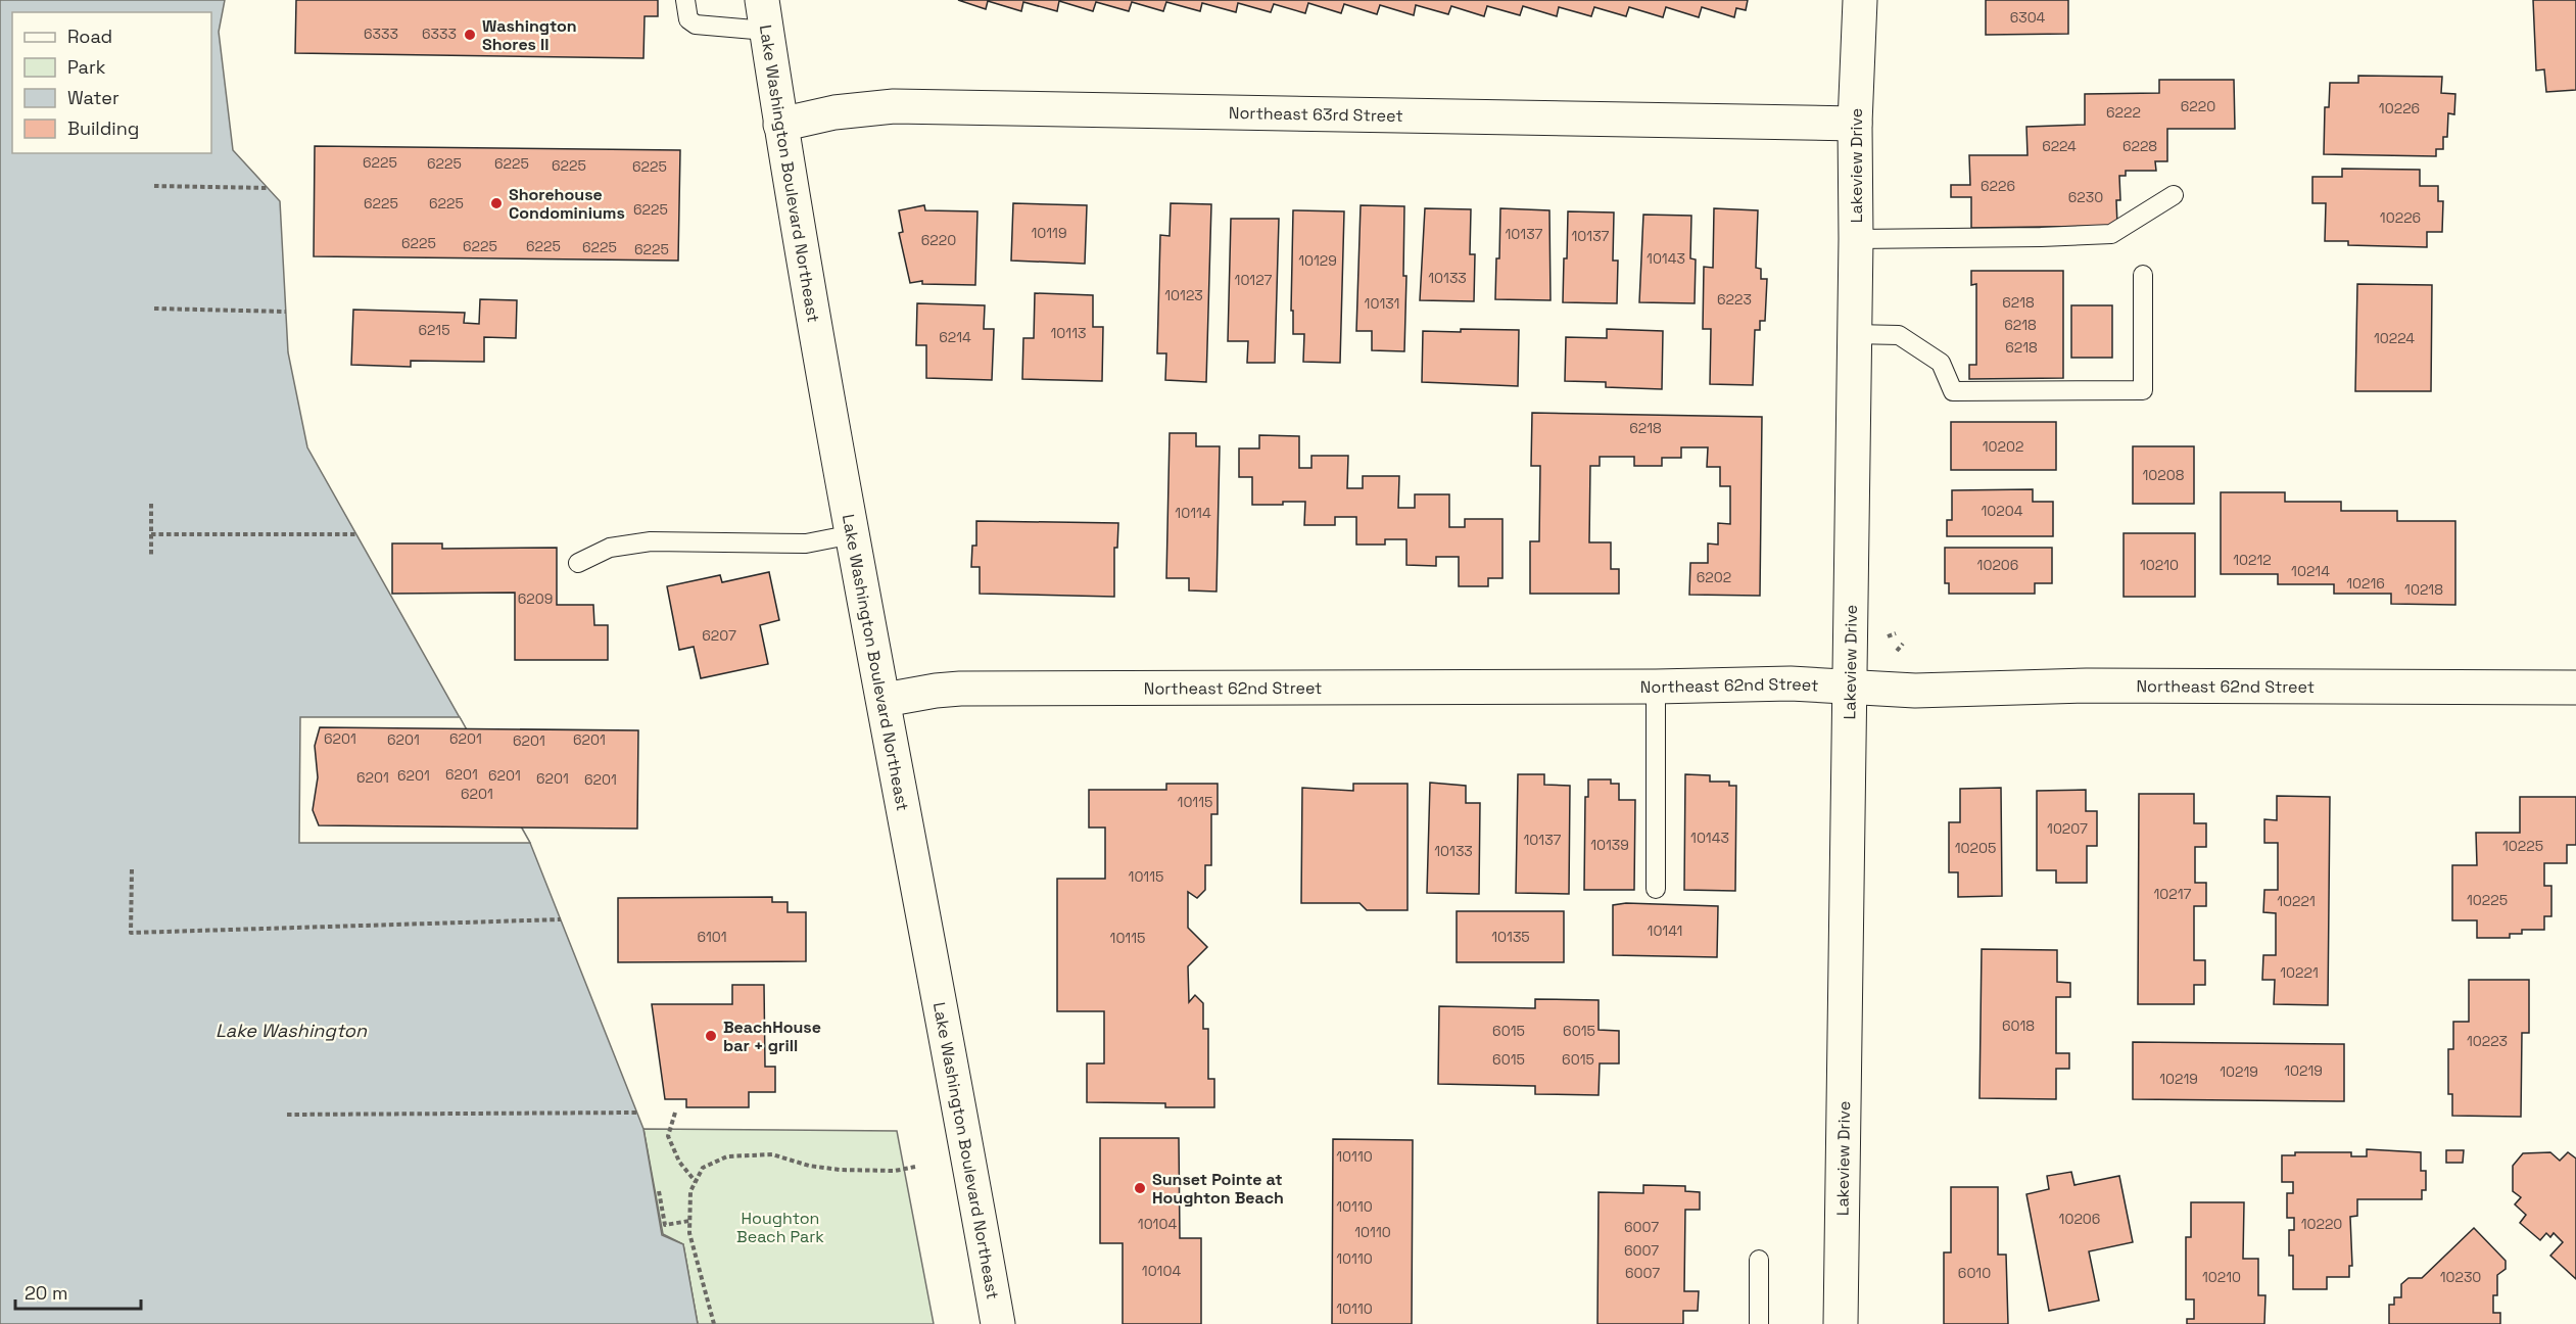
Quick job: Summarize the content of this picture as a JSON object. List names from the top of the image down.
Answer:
{
  "streets": {
    "street": [
      "Northeast 63rd Street",
      "Lakeview Drive",
      "Lake Washington Boulevard Northeast",
      "Northeast 62nd Street"
    ]
  },
  "crossings": [
    ["Northeast 63rd Street", "Lakeview Drive"],
    ["Northeast 63rd Street", "Lake Washington Boulevard Northeast"],
    ["Lakeview Drive", "Northeast 62nd Street"],
    ["Lake Washington Boulevard Northeast", "Northeast 62nd Street"]
  ],
  "water": ["Lake Washington"],
  "parks": ["Houghton Beach Park"],
  "places": [
    "Washington Shores II",
    "Shorehouse Condominiums",
    "BeachHouse bar + grill",
    "Sunset Pointe at Houghton Beach"
  ],
  "house_numbers": [
    "6304",
    "6333",
    "6333",
    "6220",
    "10226",
    "6222",
    "6224",
    "6228",
    "6225",
    "6225",
    "6225",
    "6225",
    "6225",
    "6226",
    "6230",
    "6225",
    "6225",
    "6225",
    "10226",
    "10119",
    "10137",
    "10137",
    "6220",
    "6225",
    "6225",
    "6225",
    "6225",
    "6225",
    "10143",
    "10129",
    "10133",
    "10127",
    "10123",
    "6223",
    "6218",
    "10131",
    "6218",
    "6215",
    "10113",
    "6214",
    "10224",
    "6218",
    "6218",
    "10202",
    "10208",
    "10204",
    "10114",
    "10212",
    "10206",
    "10210",
    "10214",
    "6202",
    "10216",
    "10218",
    "6209",
    "6207",
    "6201",
    "6201",
    "6201",
    "6201",
    "6201",
    "6201",
    "6201",
    "6201",
    "6201",
    "6201",
    "6201",
    "6201",
    "10115",
    "10207",
    "10143",
    "10137",
    "10139",
    "10225",
    "10205",
    "10133",
    "10115",
    "10217",
    "10225",
    "10221",
    "10141",
    "6101",
    "10135",
    "10115",
    "10221",
    "6018",
    "6015",
    "6015",
    "10223",
    "6015",
    "6015",
    "10219",
    "10219",
    "10219",
    "10110",
    "10110",
    "10206",
    "10104",
    "10220",
    "6007",
    "10110",
    "6007",
    "10110",
    "10104",
    "6007",
    "6010",
    "10210",
    "10230",
    "10110"
  ],
  "legend": [
    "Road",
    "Park",
    "Water",
    "Building"
  ],
  "scale_bar": "20 m"
}
